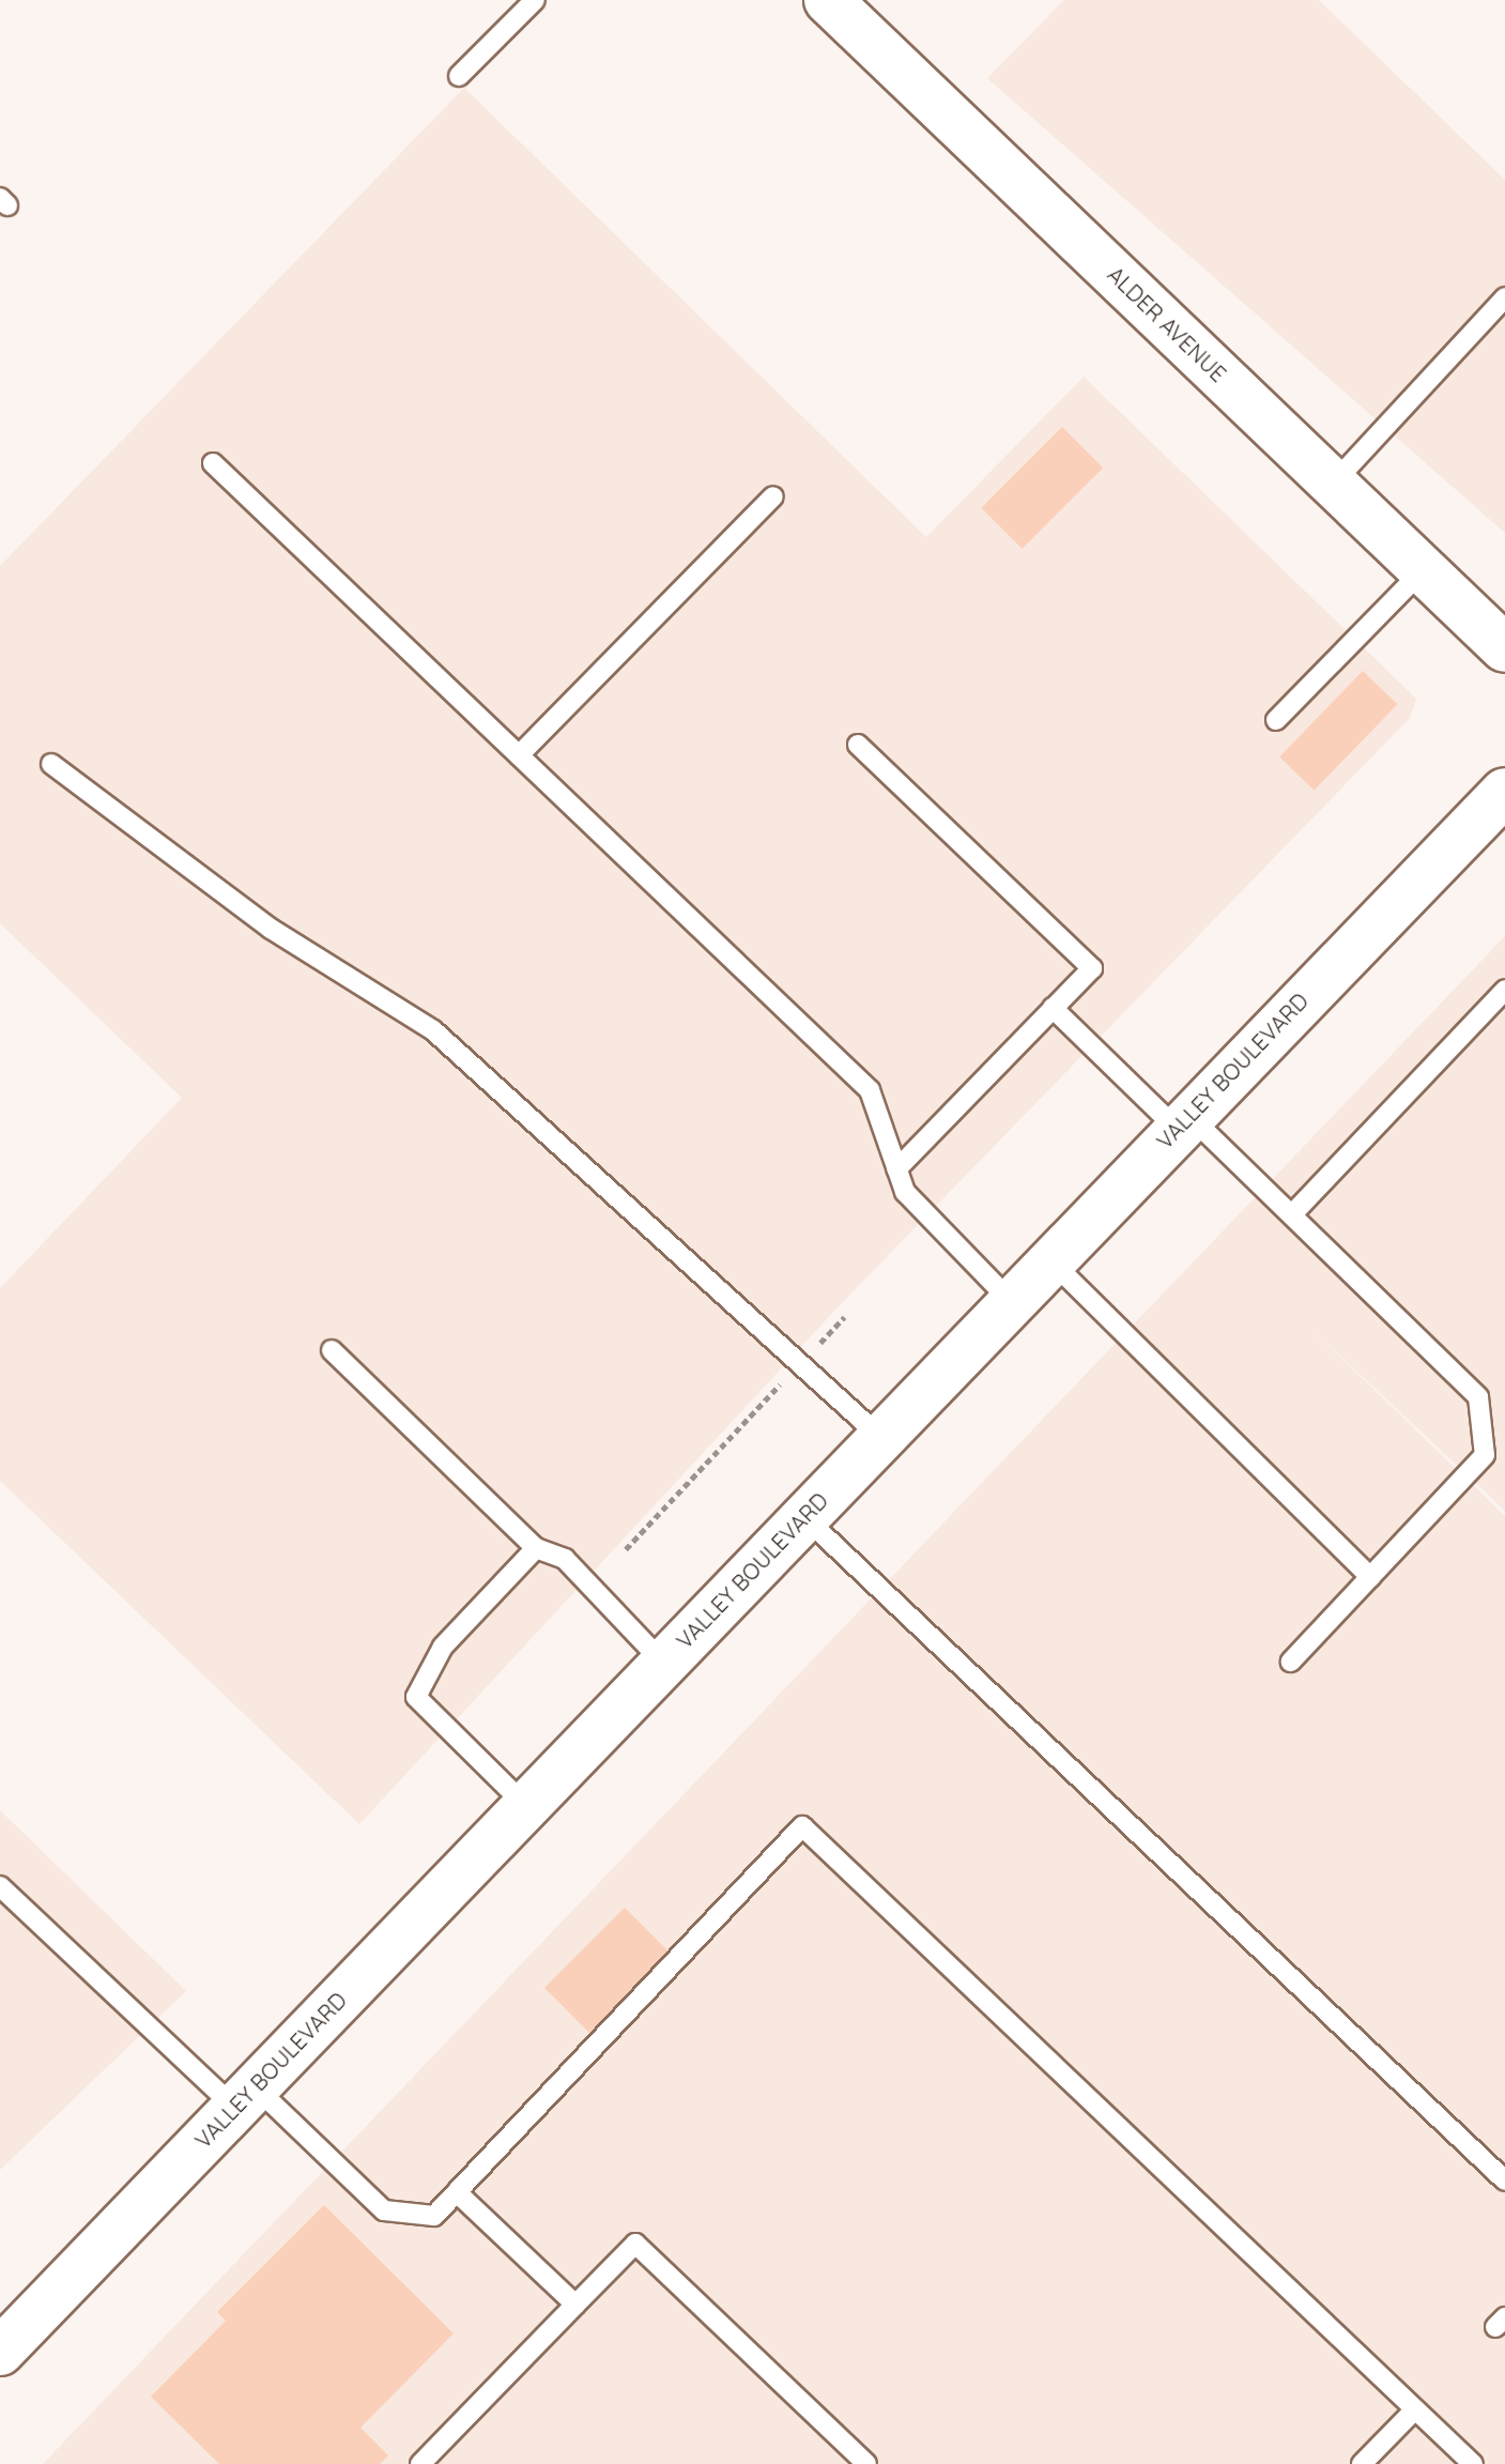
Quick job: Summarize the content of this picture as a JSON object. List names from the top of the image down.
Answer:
{
  "streets": {
    "main road": ["ALDER AVENUE", "VALLEY BOULEVARD"]
  }
}
